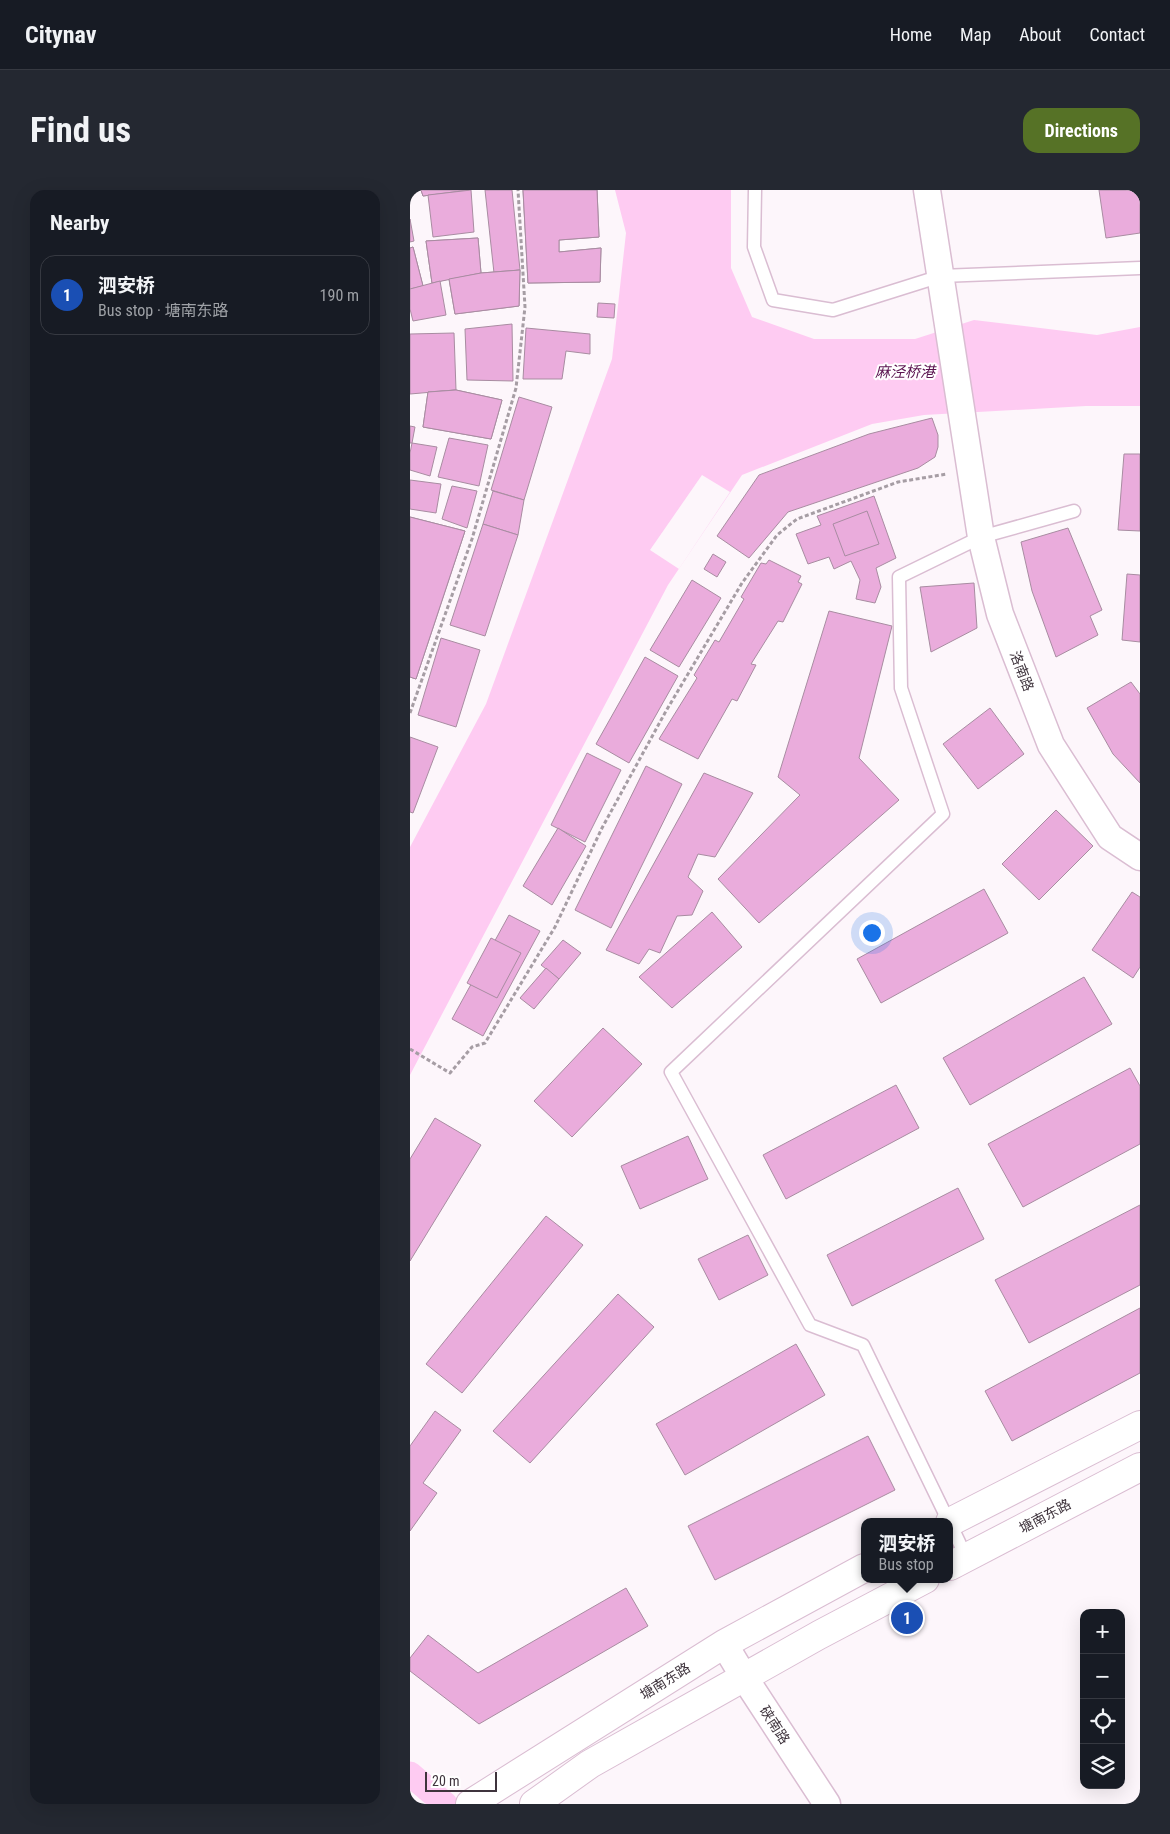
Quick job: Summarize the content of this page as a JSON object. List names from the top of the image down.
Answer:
{
  "streets": {
    "main road": ["塘南东路"],
    "street": ["洛南路", "硖南路"]
  },
  "crossings": [
    ["塘南东路", "硖南路"]
  ],
  "water": ["麻泾桥港"],
  "scale_bar": "20 m",
  "page": {
    "header": "Citynav",
    "nav": [
      "Home",
      "Map",
      "About",
      "Contact"
    ],
    "buttons": "Directions",
    "title": "Find us",
    "heading": "Nearby",
    "list": [
      {
        "mark": "1",
        "name": "泗安桥",
        "note": "Bus stop · 塘南东路",
        "value": "190 m"
      }
    ],
    "popup": ["泗安桥", "Bus stop"],
    "pins": "1",
    "map_buttons": ["+", "−"],
    "scale": "20 m"
  }
}
